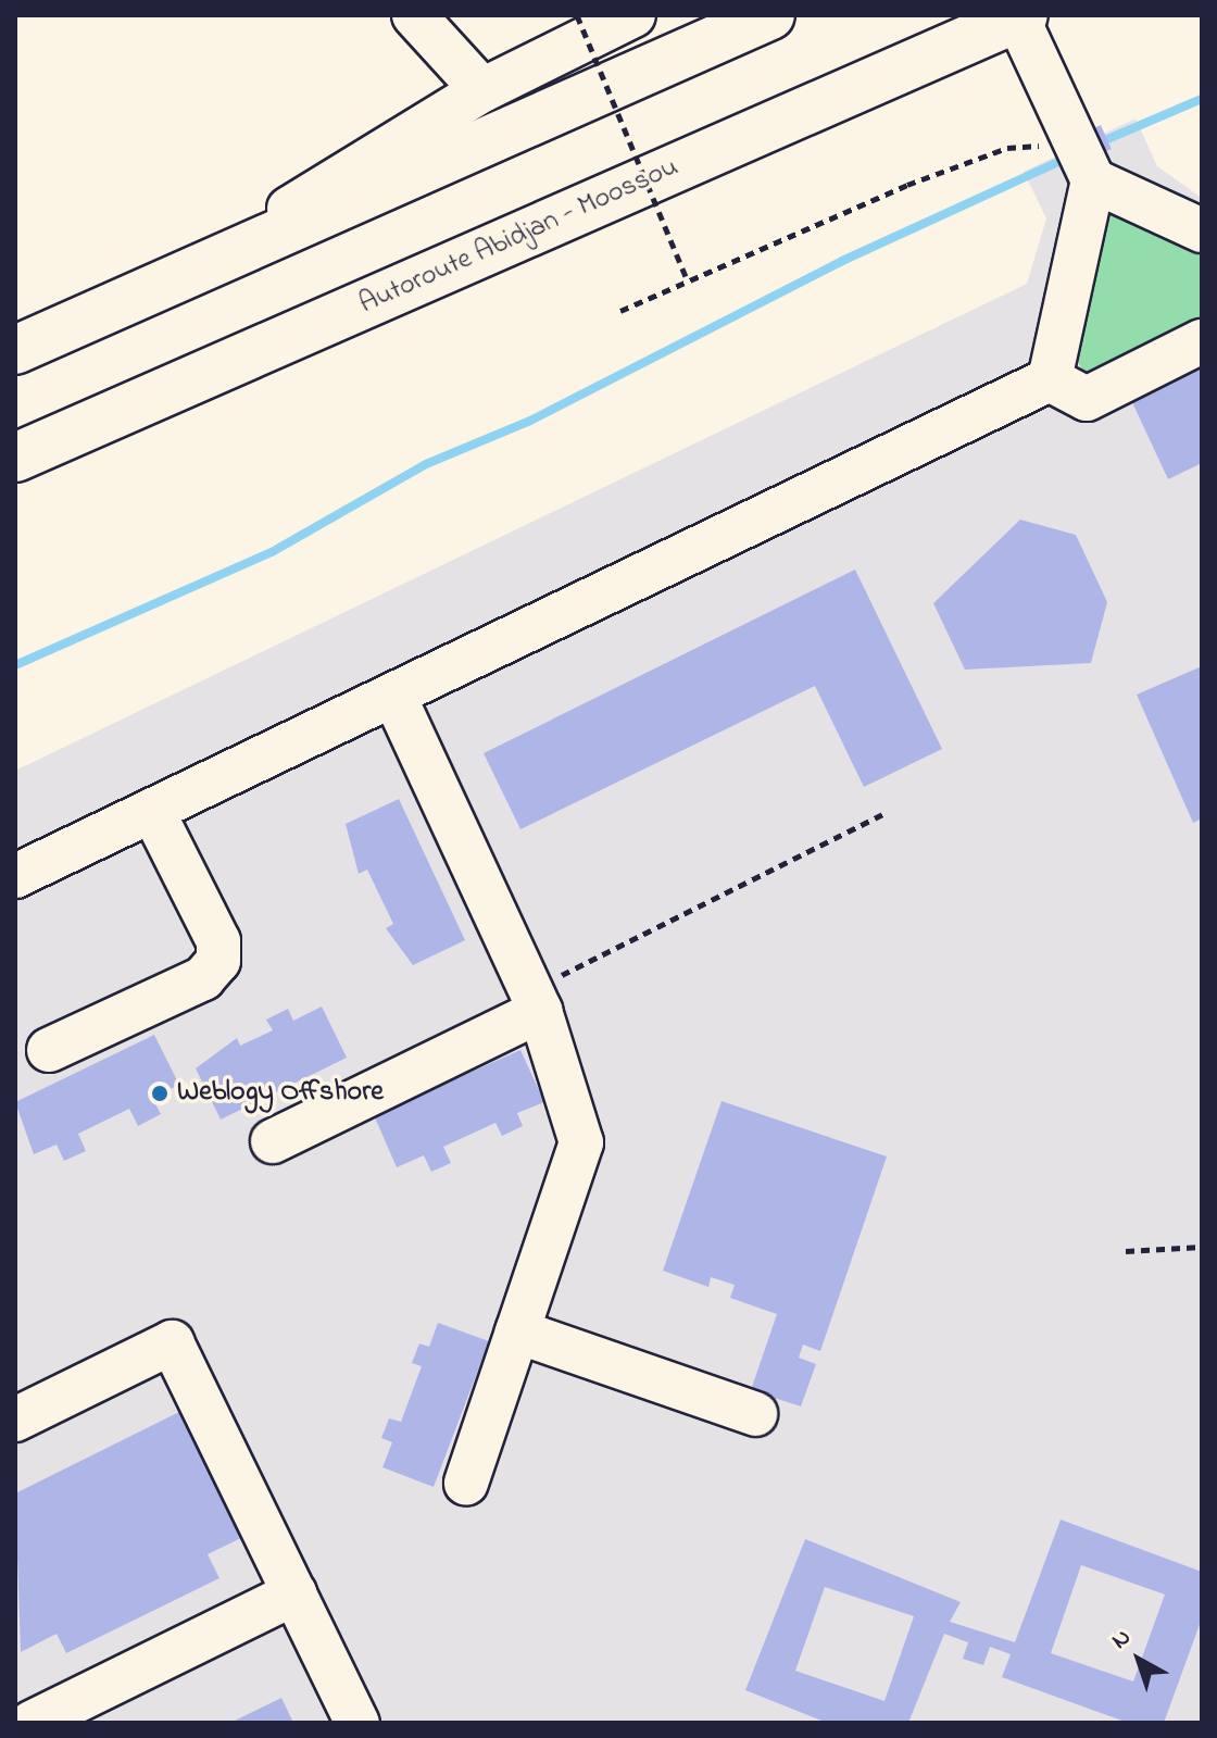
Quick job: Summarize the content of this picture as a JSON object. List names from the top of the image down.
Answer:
{
  "streets": {
    "highway": ["Autoroute Abidjan - Moossou"]
  },
  "places": ["Weblogy Offshore"],
  "north": "top left"
}
